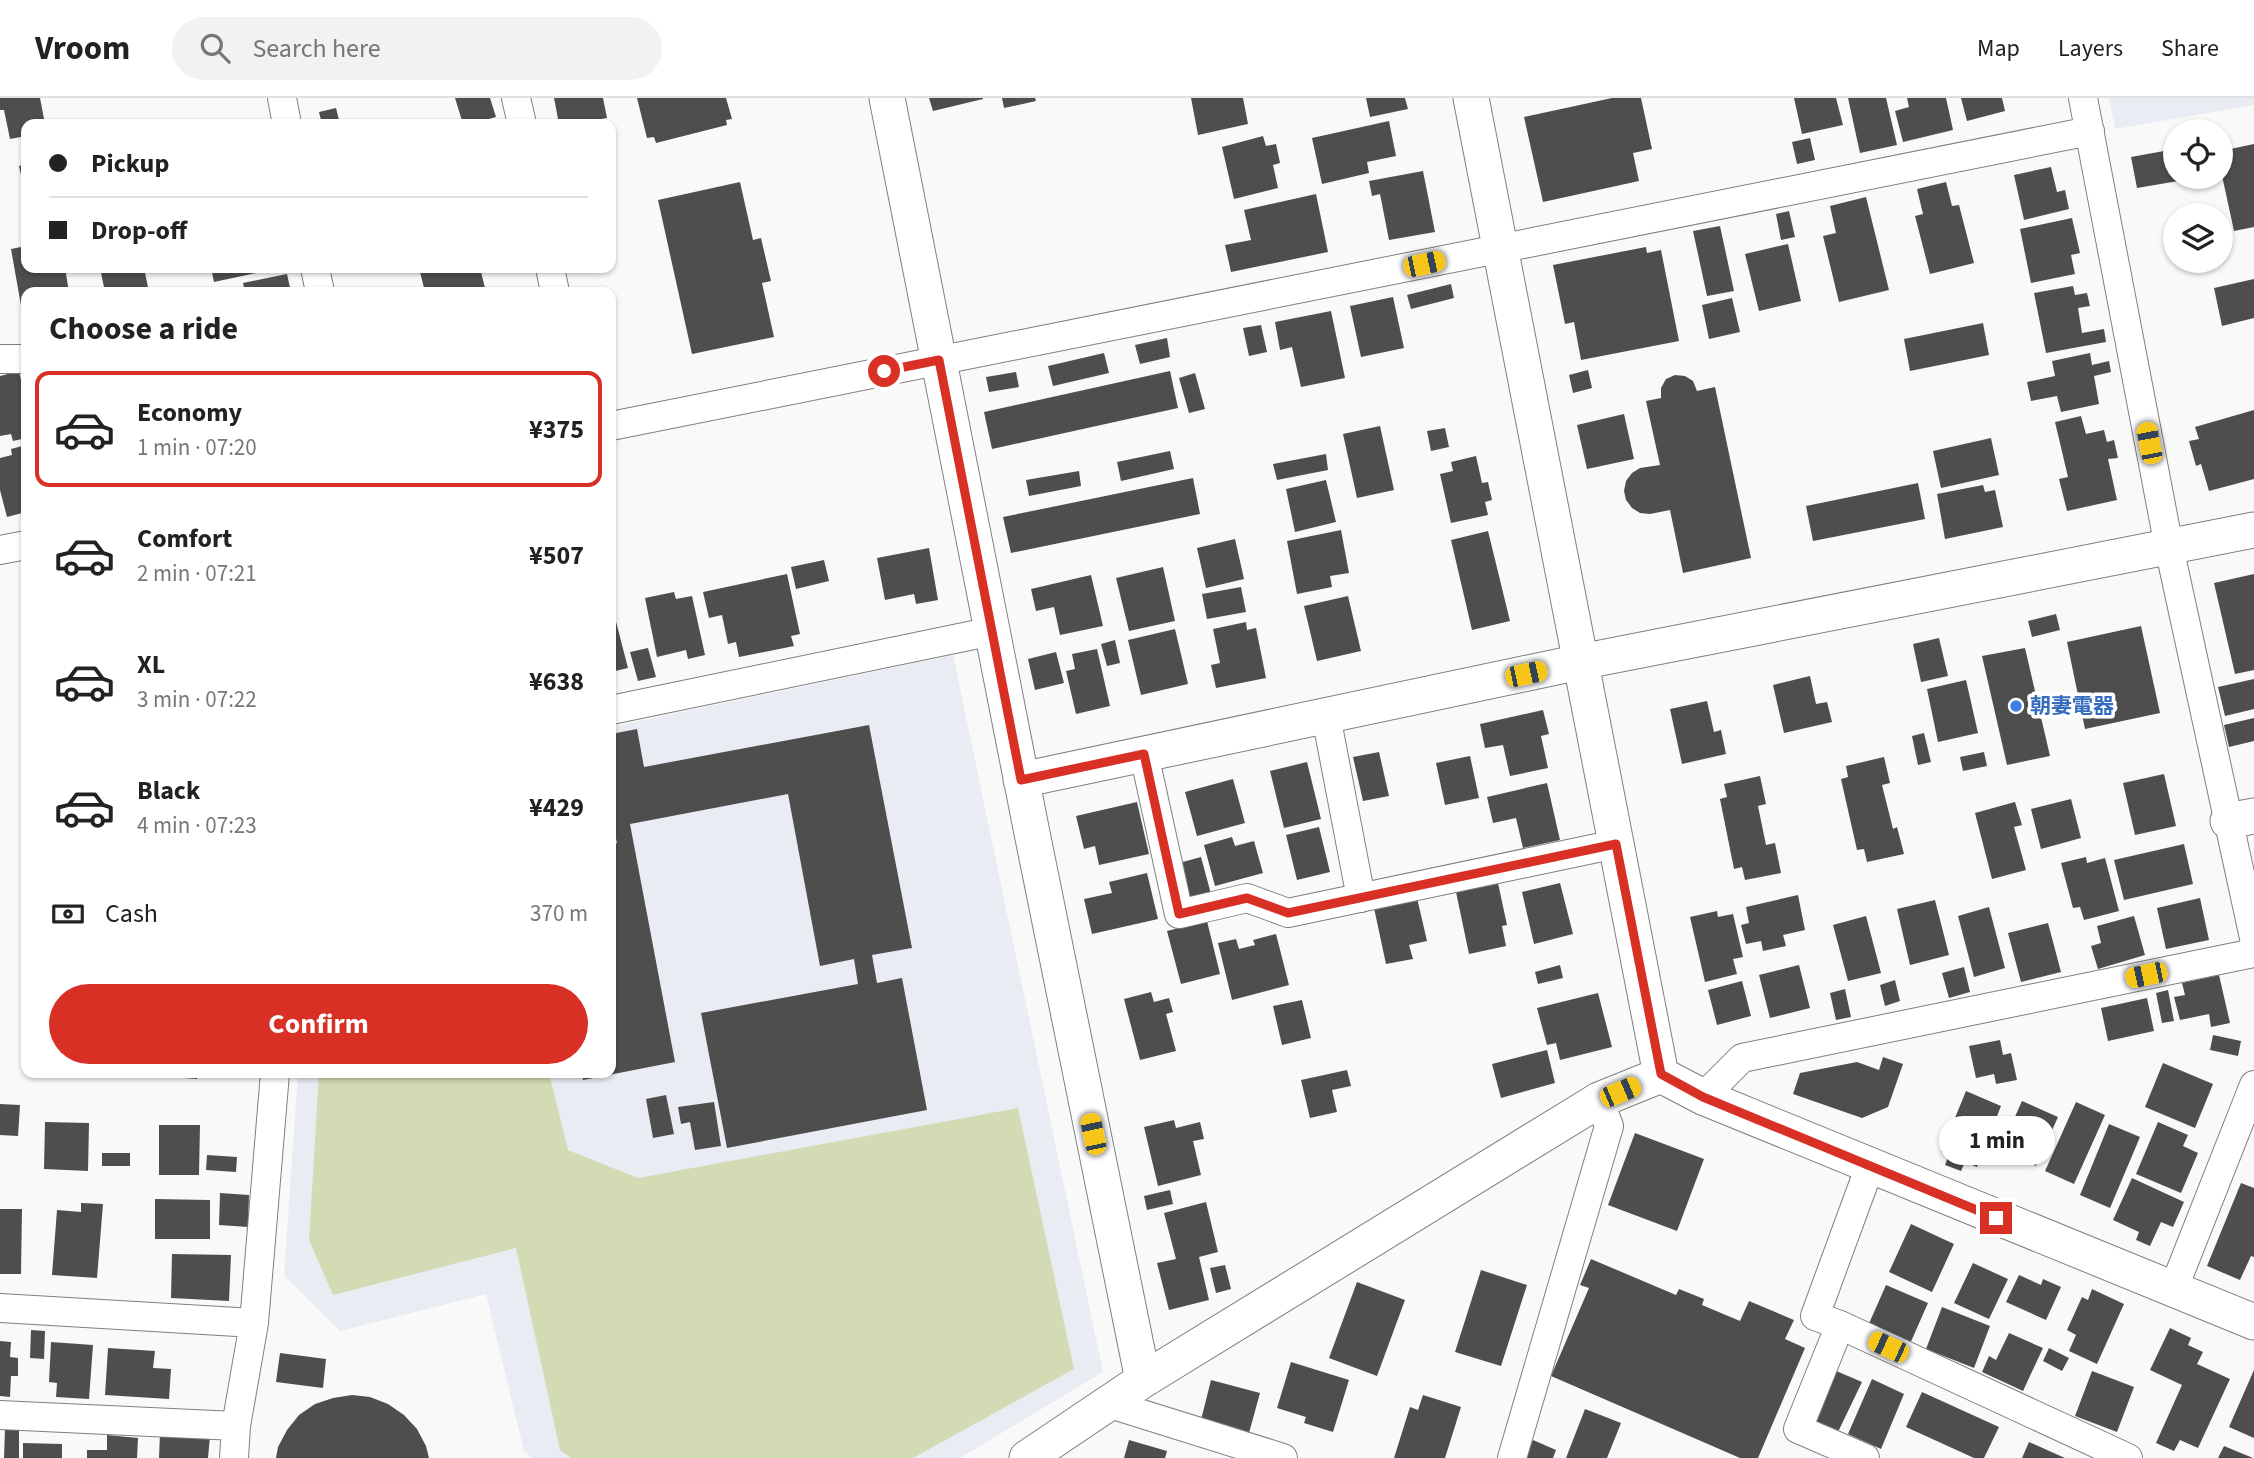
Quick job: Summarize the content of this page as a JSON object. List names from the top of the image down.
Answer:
{
  "places": ["朝妻電器"],
  "page": {
    "header": "Vroom",
    "search": "Search here",
    "nav": ["Map", "Layers", "Share"],
    "banner": ["Pickup", "Drop-off"],
    "heading": "Choose a ride",
    "list": [
      {
        "name": "Economy",
        "note": "1 min · 07:20",
        "value": "¥375"
      },
      {
        "name": "Comfort",
        "note": "2 min · 07:21",
        "value": "¥507"
      },
      {
        "name": "XL",
        "note": "3 min · 07:22",
        "value": "¥638"
      },
      {
        "name": "Black",
        "note": "4 min · 07:23",
        "value": "¥429"
      }
    ],
    "pay": ["Cash", "370 m"],
    "buttons": "Confirm",
    "bubble": "1 min"
  }
}
